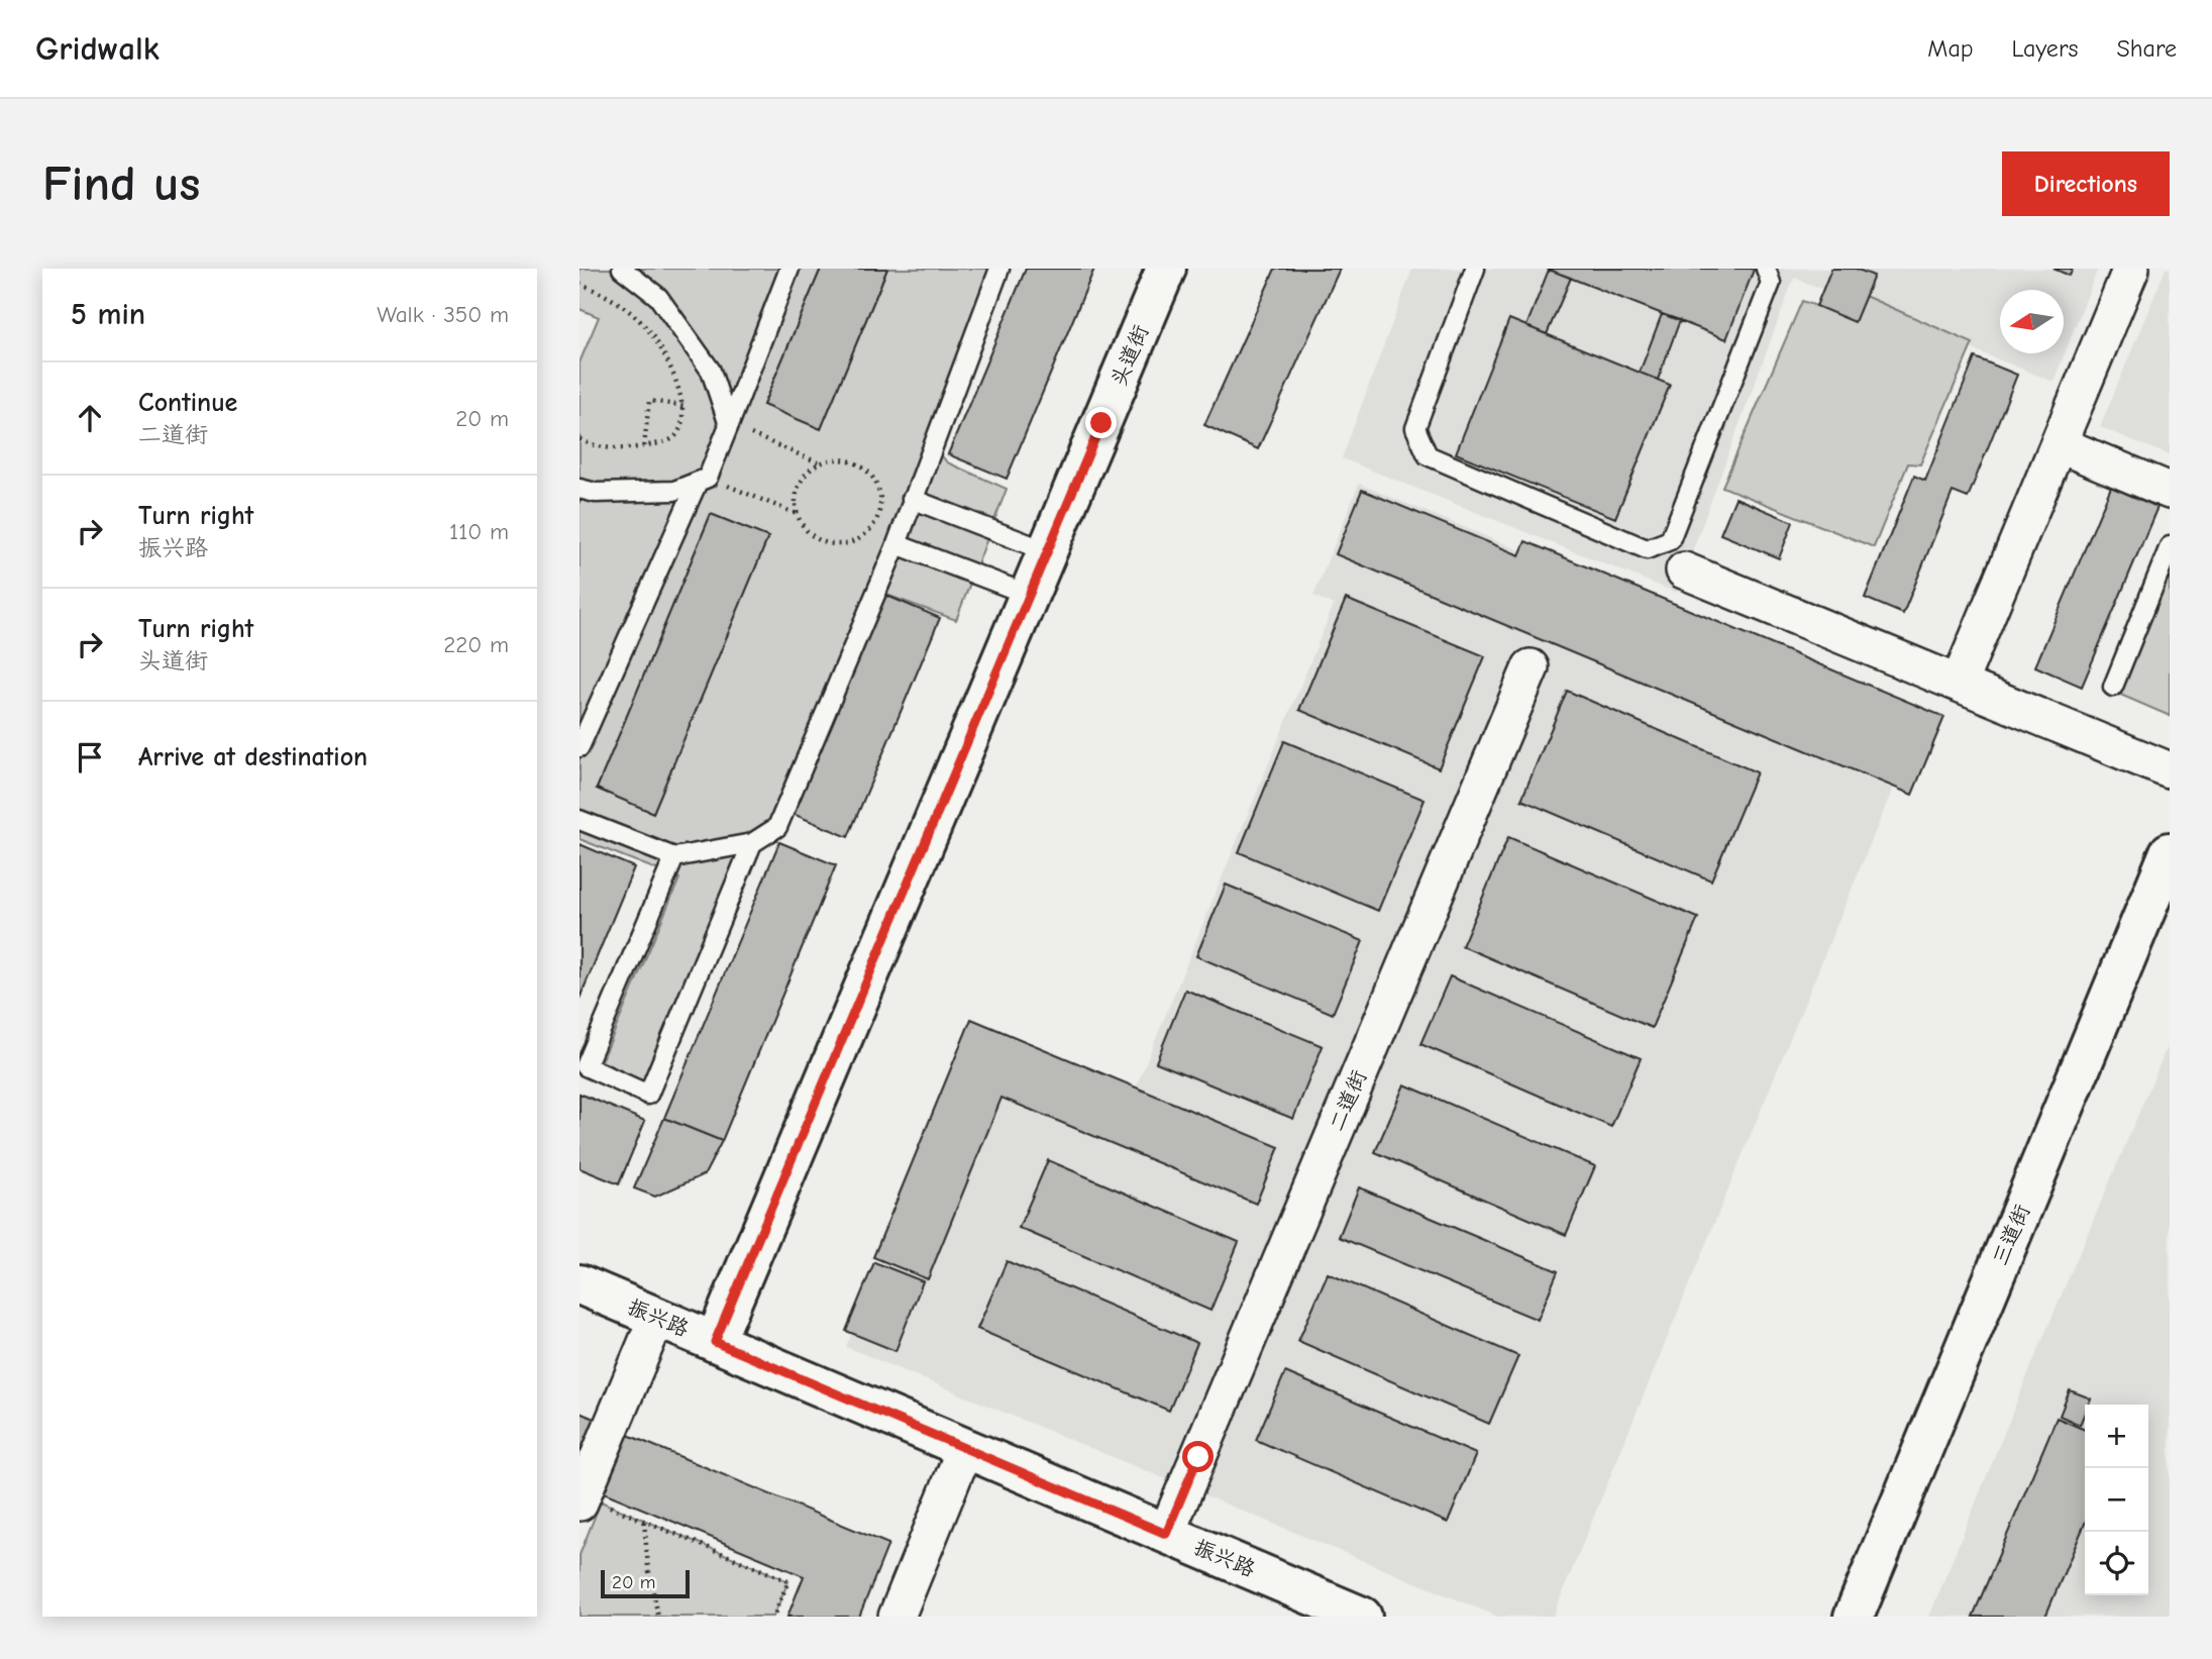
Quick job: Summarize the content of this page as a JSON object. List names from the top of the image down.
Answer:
{
  "streets": {
    "street": [
      "头道街",
      "二道街",
      "三道街",
      "振兴路"
    ]
  },
  "crossings": [
    ["头道街", "振兴路"],
    ["二道街", "振兴路"]
  ],
  "scale_bar": "20 m",
  "north": "left",
  "page": {
    "header": "Gridwalk",
    "nav": ["Map", "Layers", "Share"],
    "buttons": "Directions",
    "title": "Find us",
    "heading": ["5 min", "Walk · 350 m"],
    "list": [
      ["Continue", "二道街", "20 m"],
      ["Turn right", "振兴路", "110 m"],
      ["Turn right", "头道街", "220 m"],
      "Arrive at destination"
    ],
    "map_buttons": ["+", "−"],
    "scale": "20 m"
  }
}
